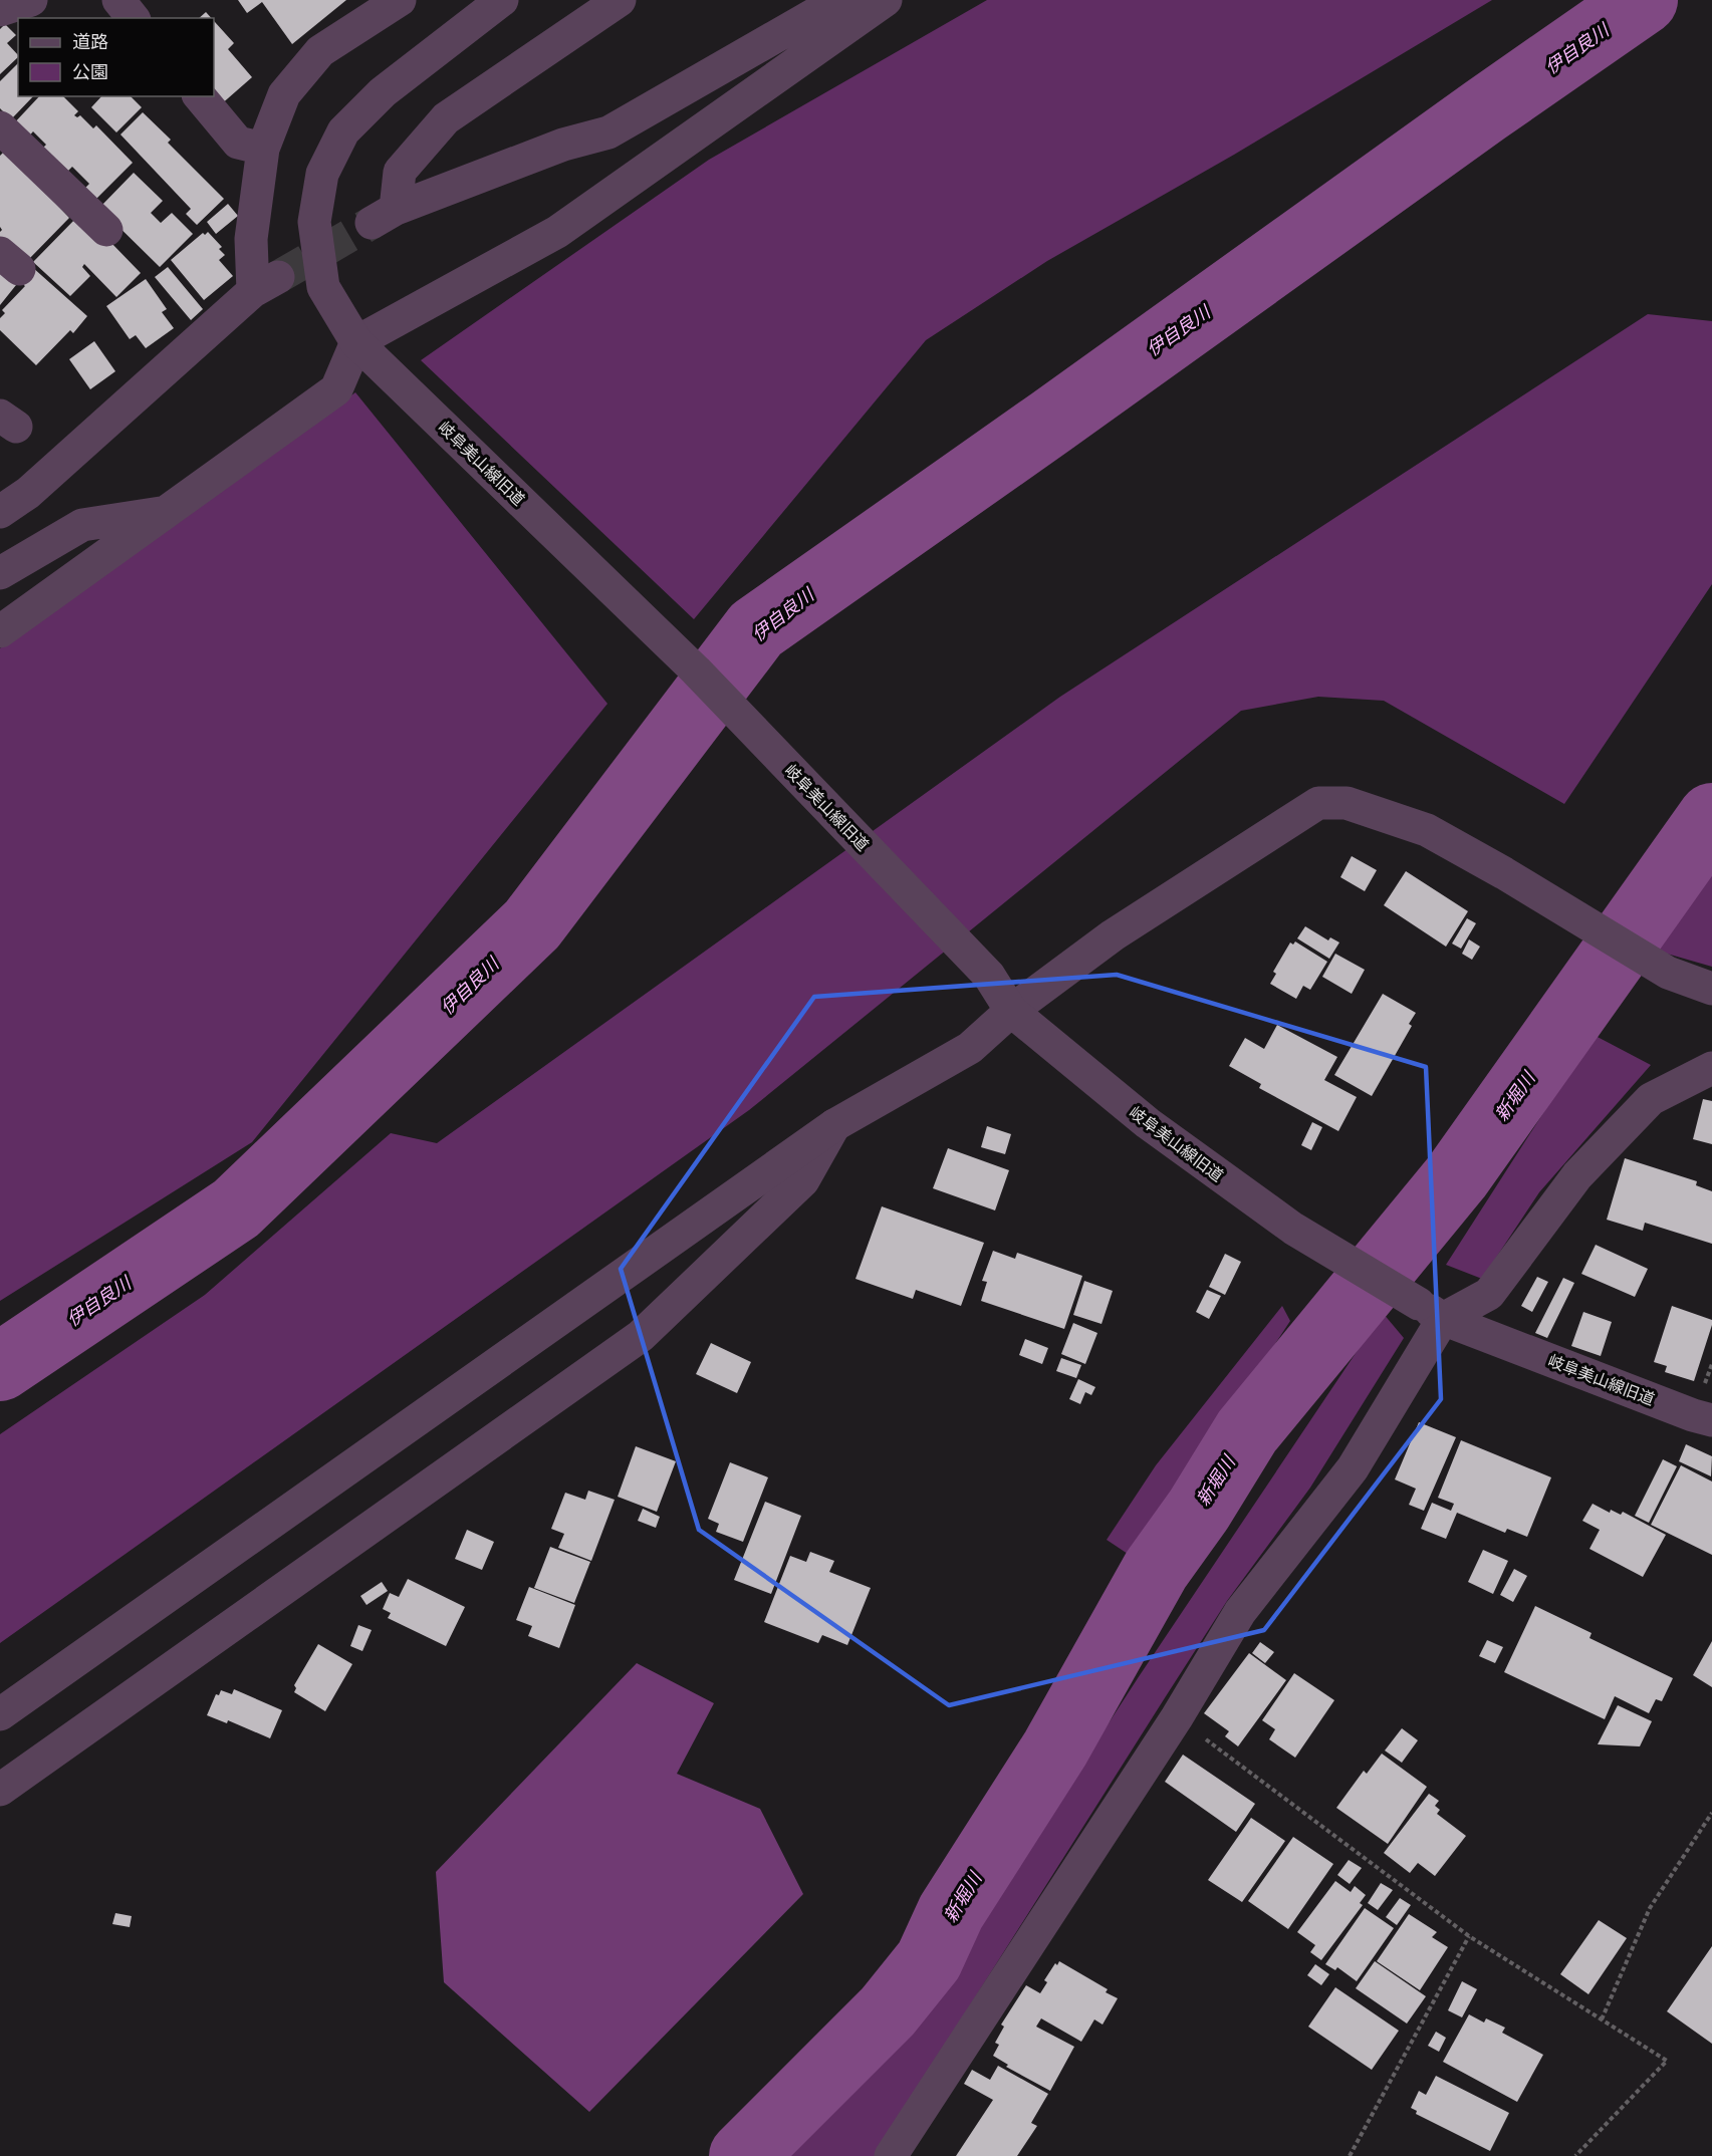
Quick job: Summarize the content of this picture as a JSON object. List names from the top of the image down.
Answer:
{
  "streets": {
    "street": ["岐阜美山線旧道"]
  },
  "water": ["伊自良川", "新堀川"],
  "legend": ["道路", "公園"]
}
